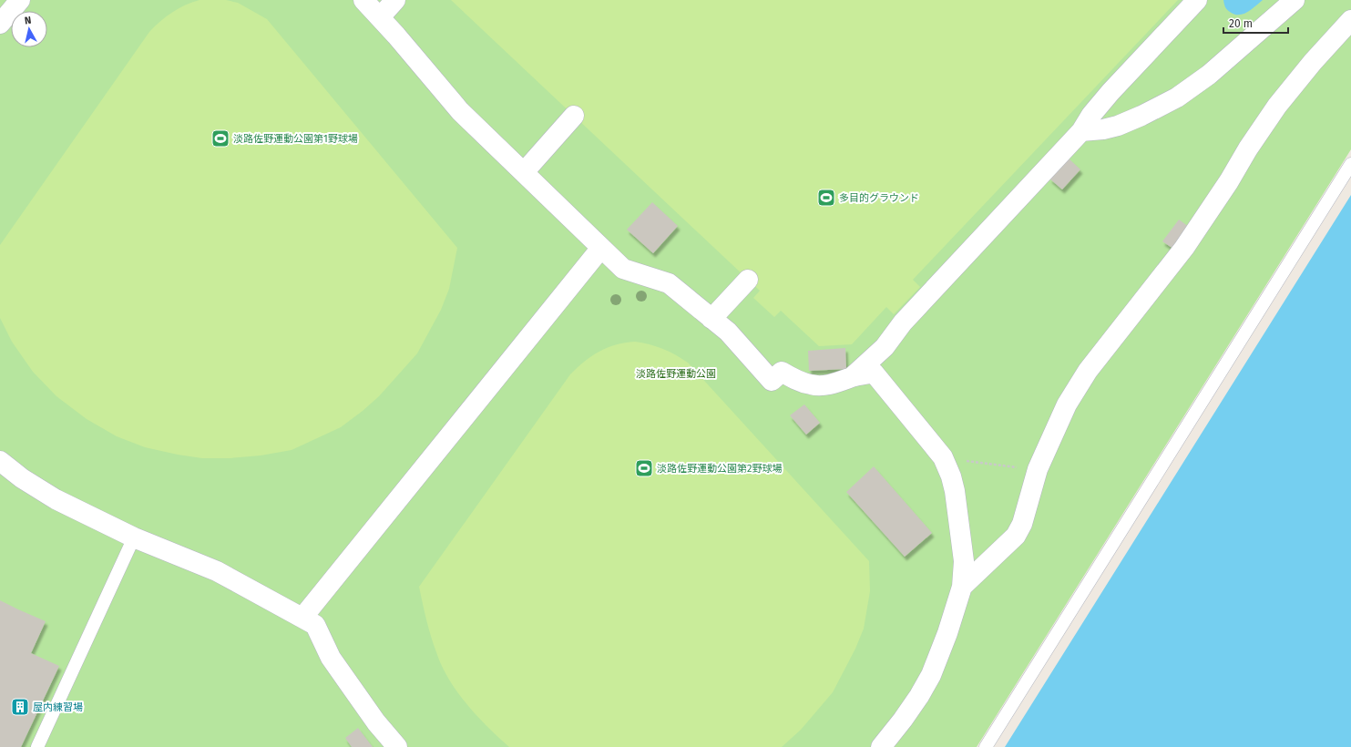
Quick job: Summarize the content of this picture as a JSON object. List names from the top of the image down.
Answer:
{
  "parks": ["淡路佐野運動公園"],
  "places": {
    "sports": ["淡路佐野運動公園第1野球場", "多目的グラウンド", "淡路佐野運動公園第2野球場"],
    "building": ["屋内練習場"]
  },
  "scale_bar": "20 m",
  "north": "top"
}
